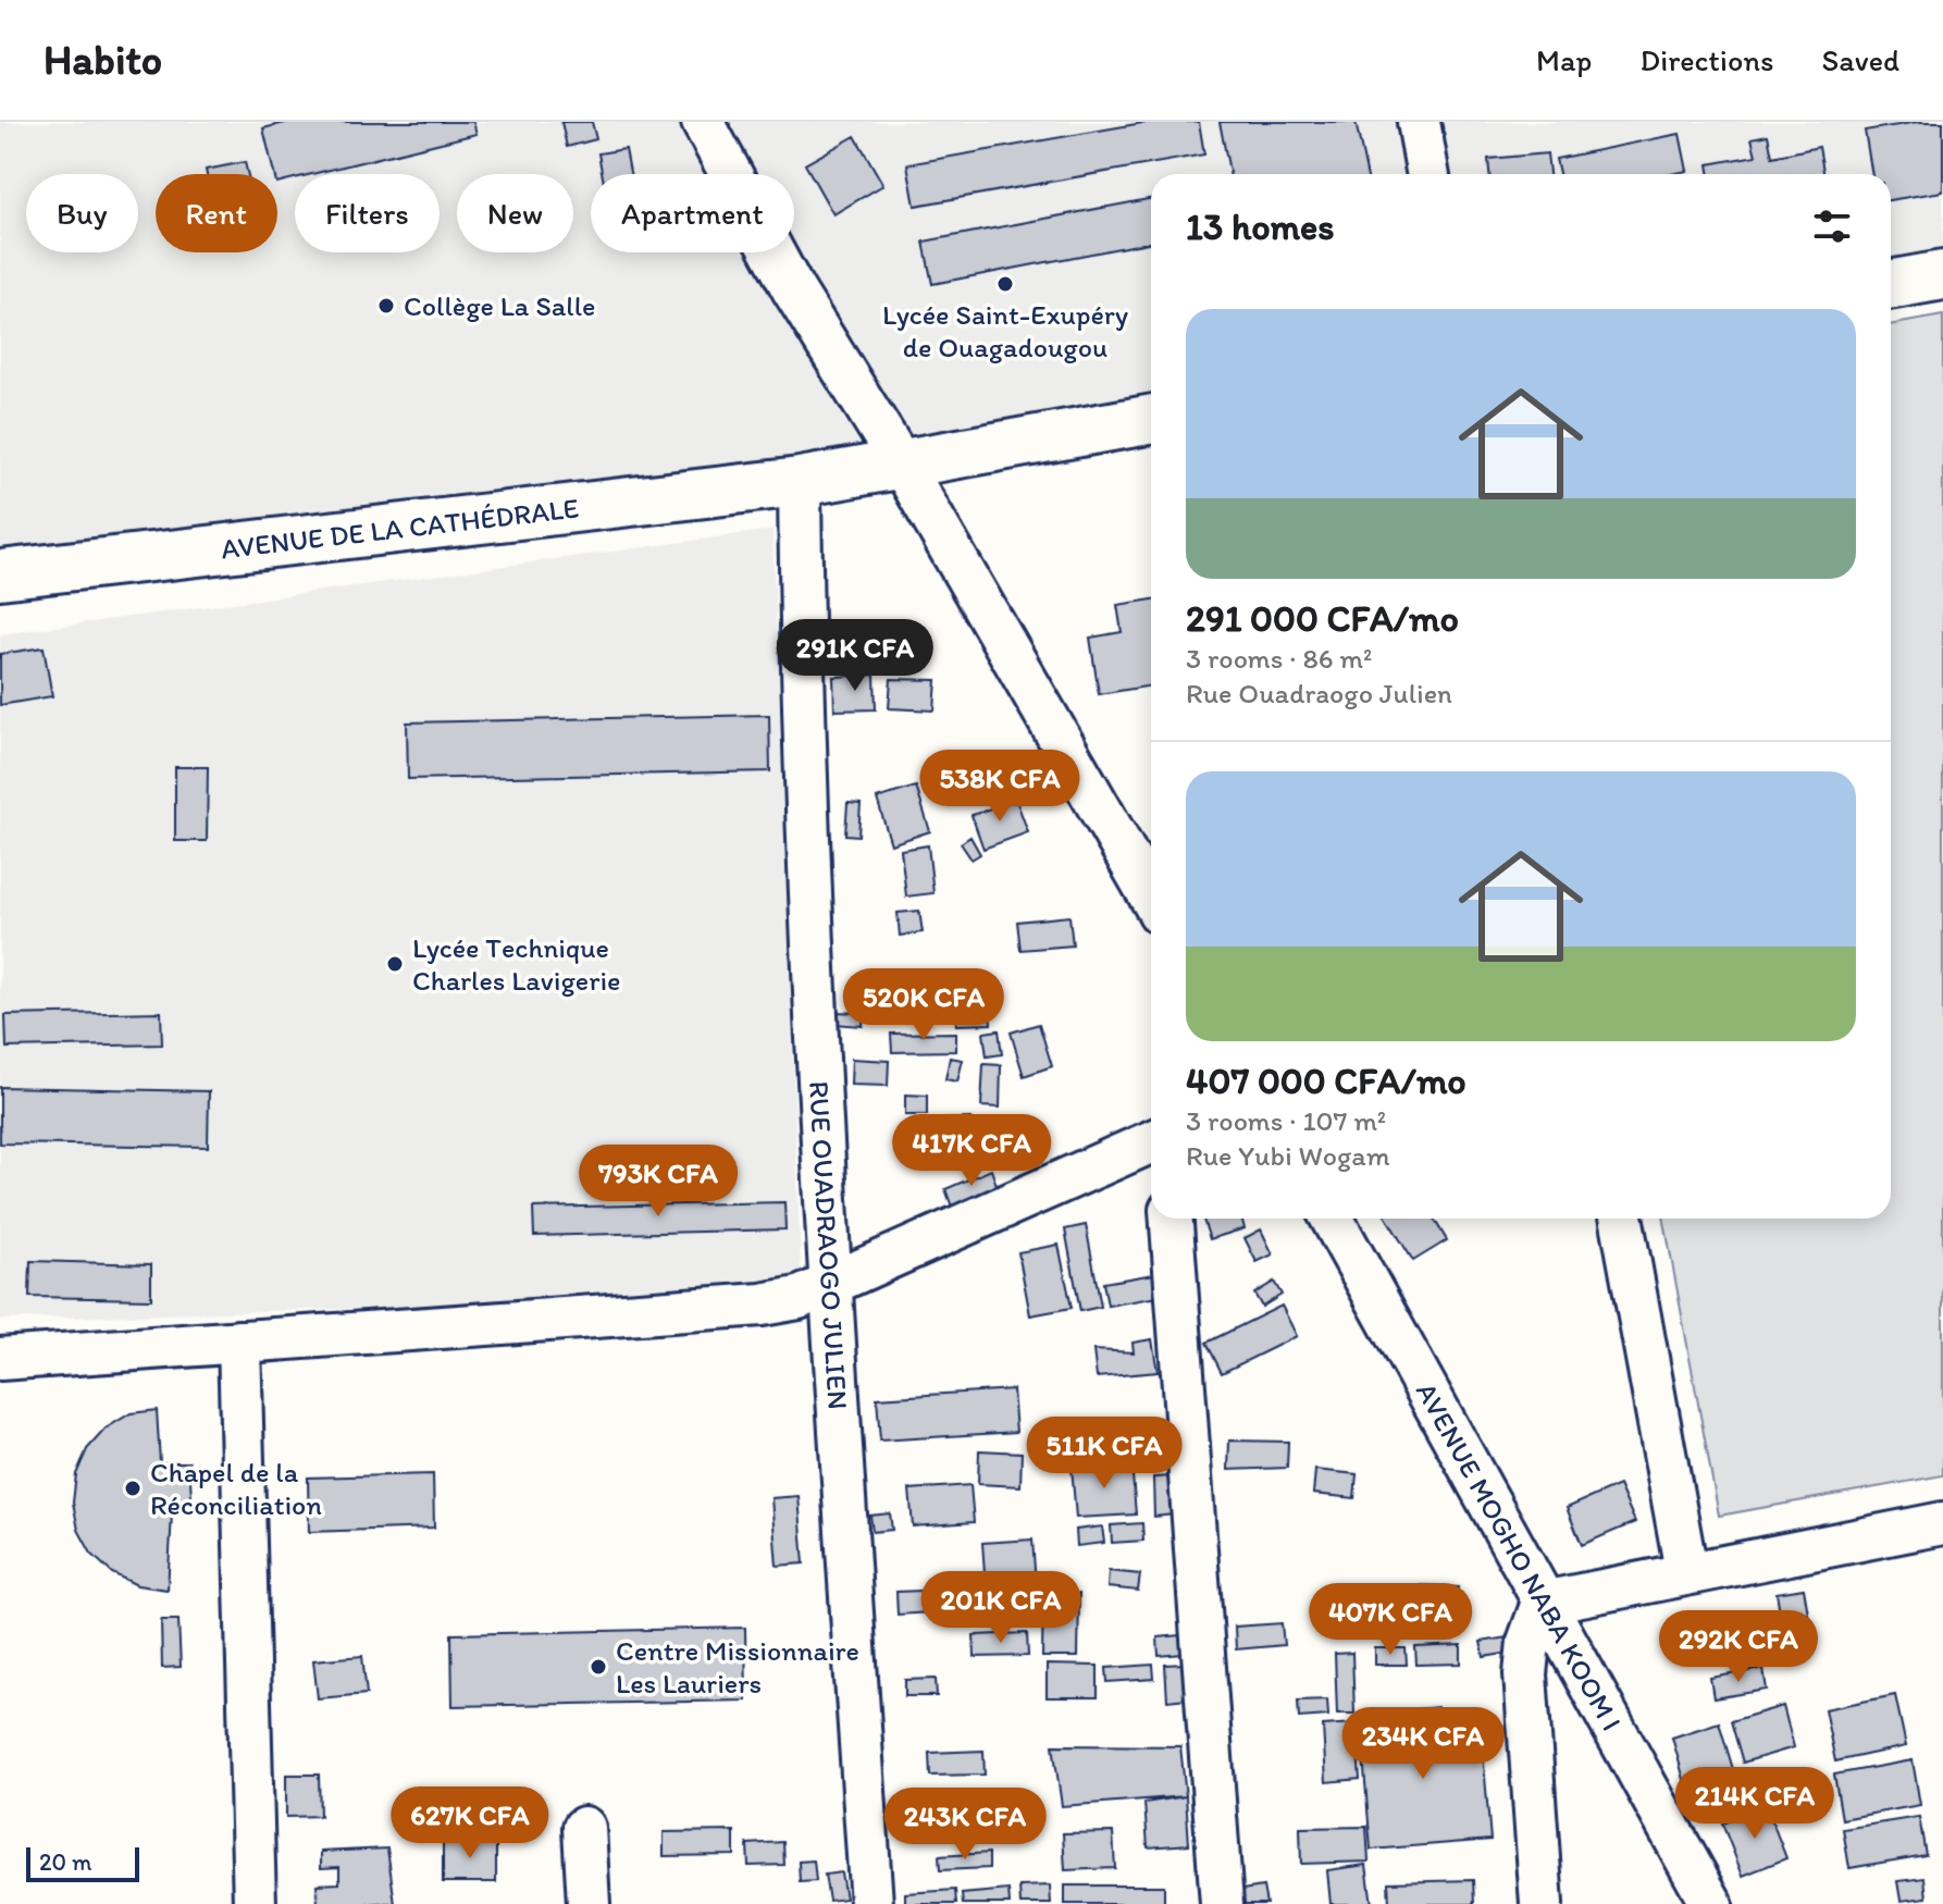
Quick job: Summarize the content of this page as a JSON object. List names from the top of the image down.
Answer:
{
  "streets": {
    "main road": ["AVENUE DE LA CATHÉDRALE"],
    "street": ["RUE OUADRAOGO JULIEN", "AVENUE MOGHO NABA KOOM I"]
  },
  "crossings": [
    ["AVENUE DE LA CATHÉDRALE", "RUE OUADRAOGO JULIEN"]
  ],
  "places": [
    "Lycée Saint-Exupéry de Ouagadougou",
    "Collège La Salle",
    "Lycée Technique Charles Lavigerie",
    "Chapel de la Réconciliation",
    "Centre Missionnaire Les Lauriers"
  ],
  "scale_bar": "20 m",
  "page": {
    "header": "Habito",
    "nav": ["Map", "Directions", "Saved"],
    "chip": [
      "Buy",
      "Rent",
      "Filters",
      "New",
      "Apartment"
    ],
    "heading": "13 homes",
    "list": [
      {
        "name": "291 000 CFA/mo",
        "note": "3 rooms · 86 m² · Rue Ouadraogo Julien"
      },
      {
        "name": "407 000 CFA/mo",
        "note": "3 rooms · 107 m² · Rue Yubi Wogam"
      }
    ],
    "price": [
      "291K CFA",
      "538K CFA",
      "520K CFA",
      "417K CFA",
      "793K CFA",
      "511K CFA",
      "201K CFA",
      "407K CFA",
      "292K CFA",
      "234K CFA",
      "214K CFA",
      "627K CFA",
      "243K CFA"
    ],
    "scale": "20 m"
  }
}
